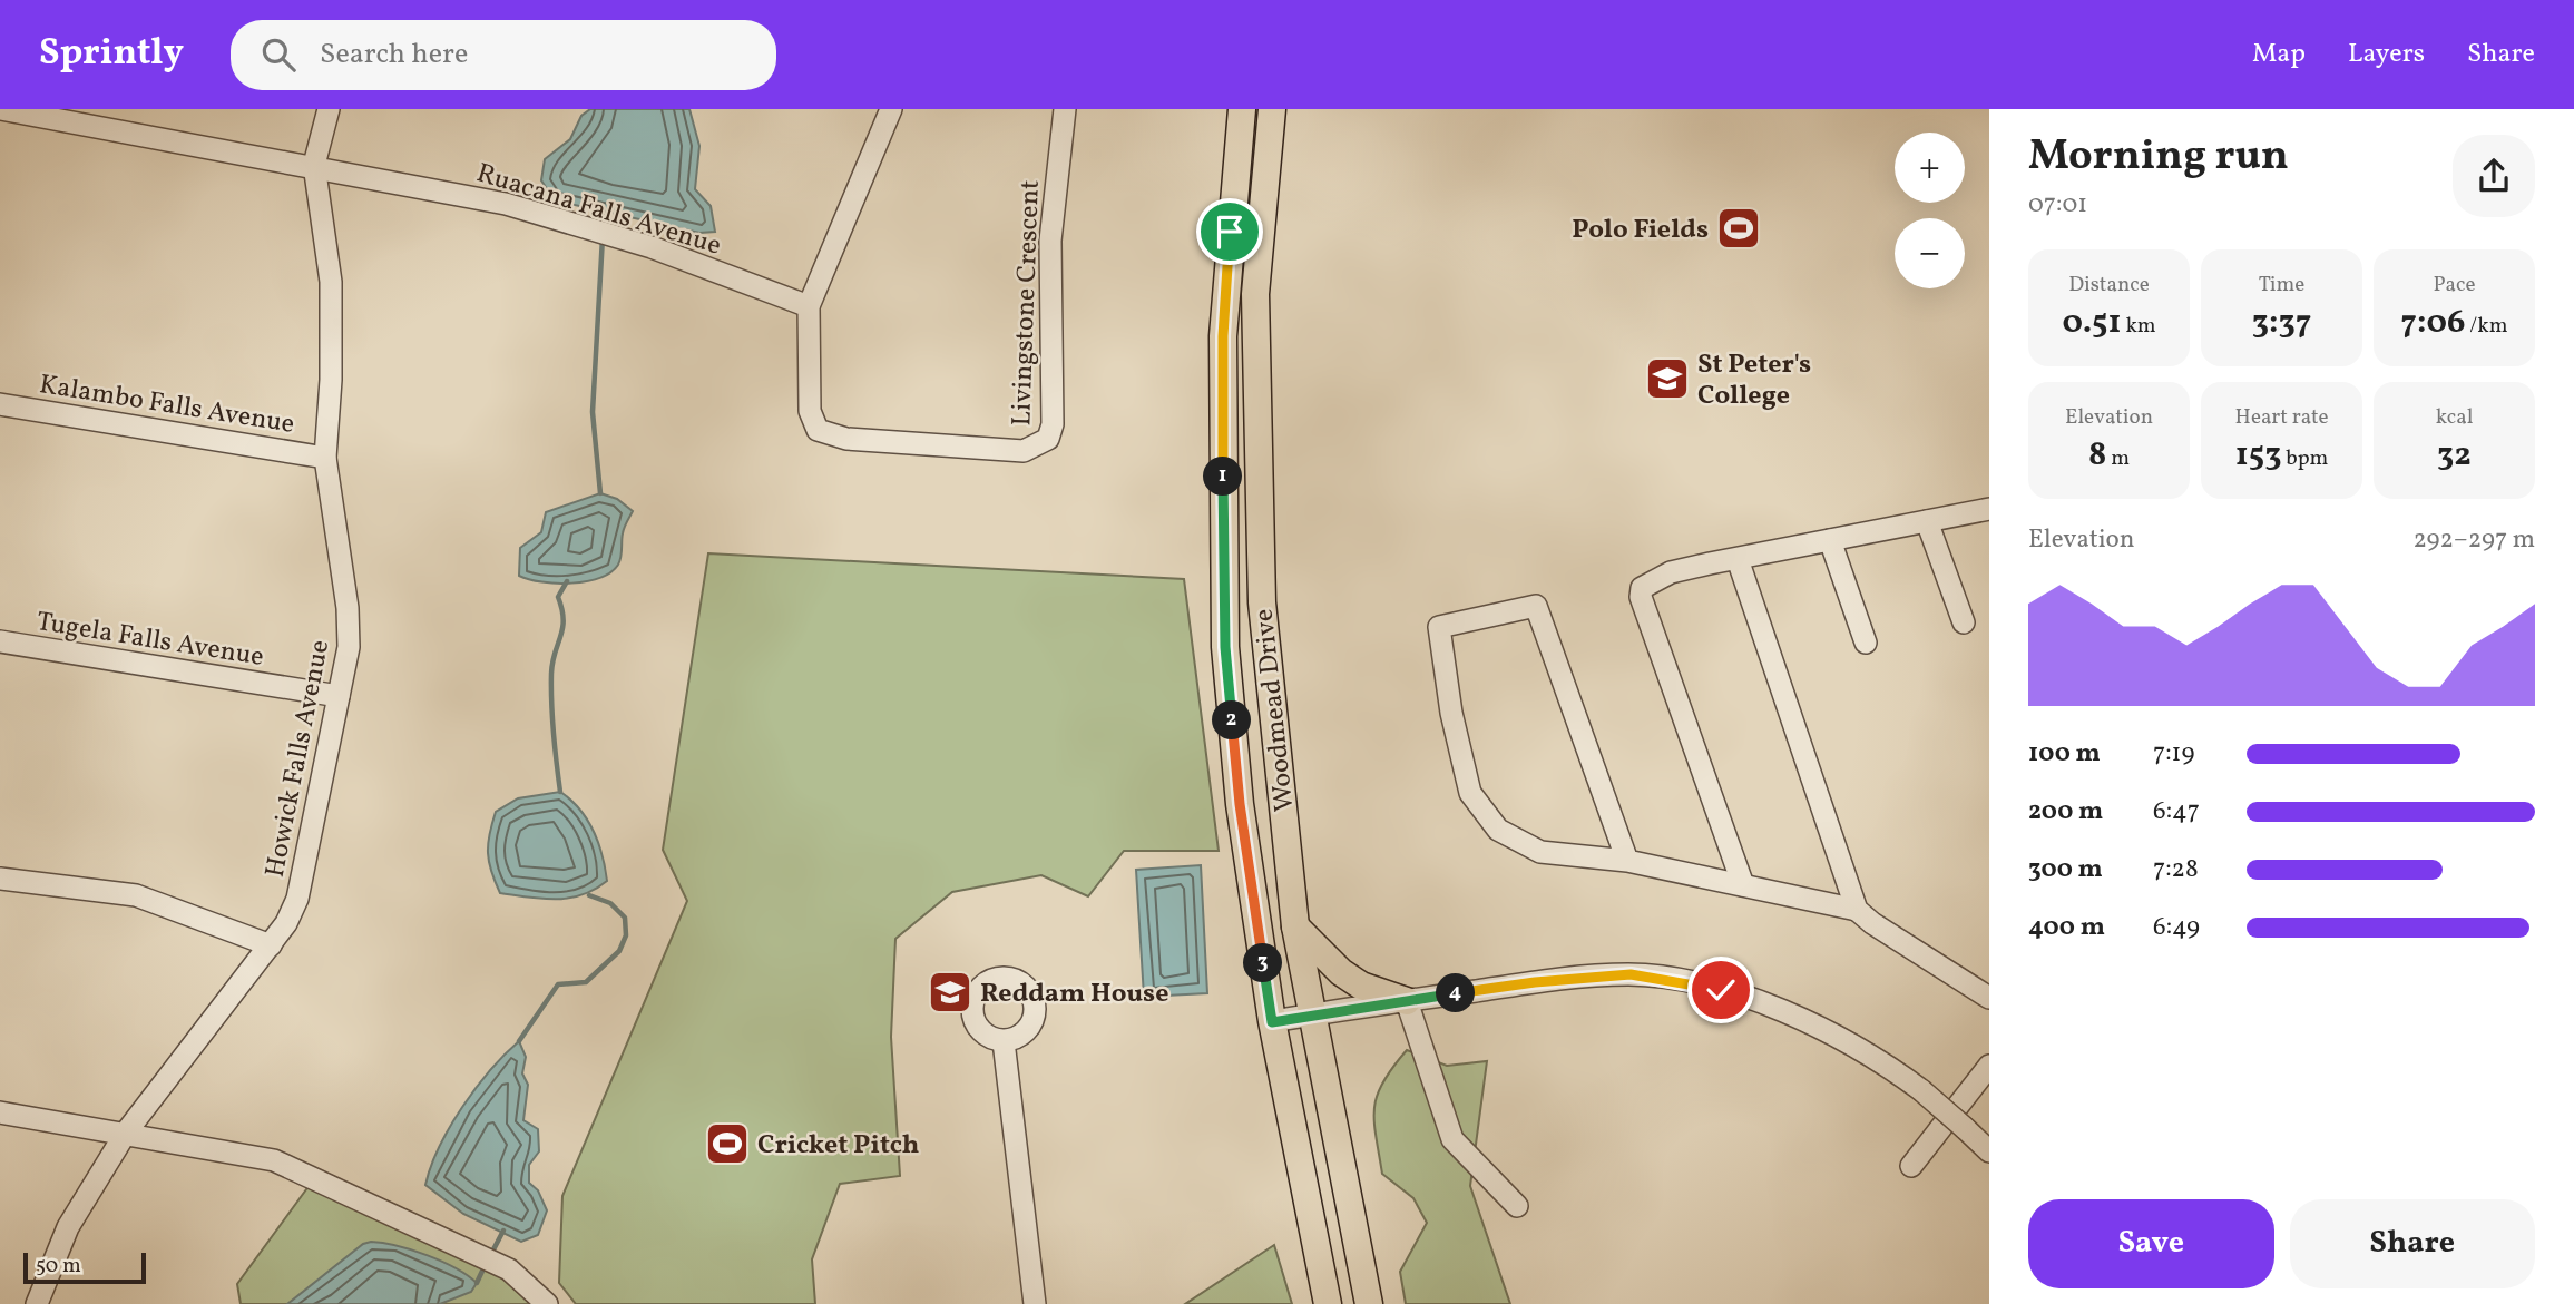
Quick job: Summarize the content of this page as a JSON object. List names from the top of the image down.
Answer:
{
  "streets": {
    "main road": ["Woodmead Drive"],
    "street": [
      "Ruacana Falls Avenue",
      "Livingstone Crescent",
      "Kalambo Falls Avenue",
      "Tugela Falls Avenue",
      "Howick Falls Avenue"
    ]
  },
  "crossings": [
    ["Ruacana Falls Avenue", "Livingstone Crescent"],
    ["Ruacana Falls Avenue", "Howick Falls Avenue"],
    ["Kalambo Falls Avenue", "Howick Falls Avenue"],
    ["Tugela Falls Avenue", "Howick Falls Avenue"]
  ],
  "places": {
    "sports": ["Polo Fields", "Cricket Pitch"],
    "school or university": ["St Peter's College", "Reddam House"]
  },
  "scale_bar": "50 m",
  "page": {
    "header": "Sprintly",
    "search": "Search here",
    "nav": ["Map", "Layers", "Share"],
    "heading": ["Morning run", "07:01"],
    "map_buttons": ["+", "−"],
    "stats": [
      ["Distance", "0.51 km"],
      ["Time", "3:37"],
      ["Pace", "7:06 /km"],
      ["Elevation", "8 m"],
      ["Heart rate", "153 bpm"],
      ["kcal", "32"]
    ],
    "pins": [
      "1",
      "2",
      "3",
      "4"
    ],
    "chart": ["Elevation", "292–297 m"],
    "list": [
      {
        "name": "100 m",
        "note": "7:19"
      },
      {
        "name": "200 m",
        "note": "6:47"
      },
      {
        "name": "300 m",
        "note": "7:28"
      },
      {
        "name": "400 m",
        "note": "6:49"
      }
    ],
    "buttons": ["Save", "Share"],
    "scale": "50 m"
  }
}
